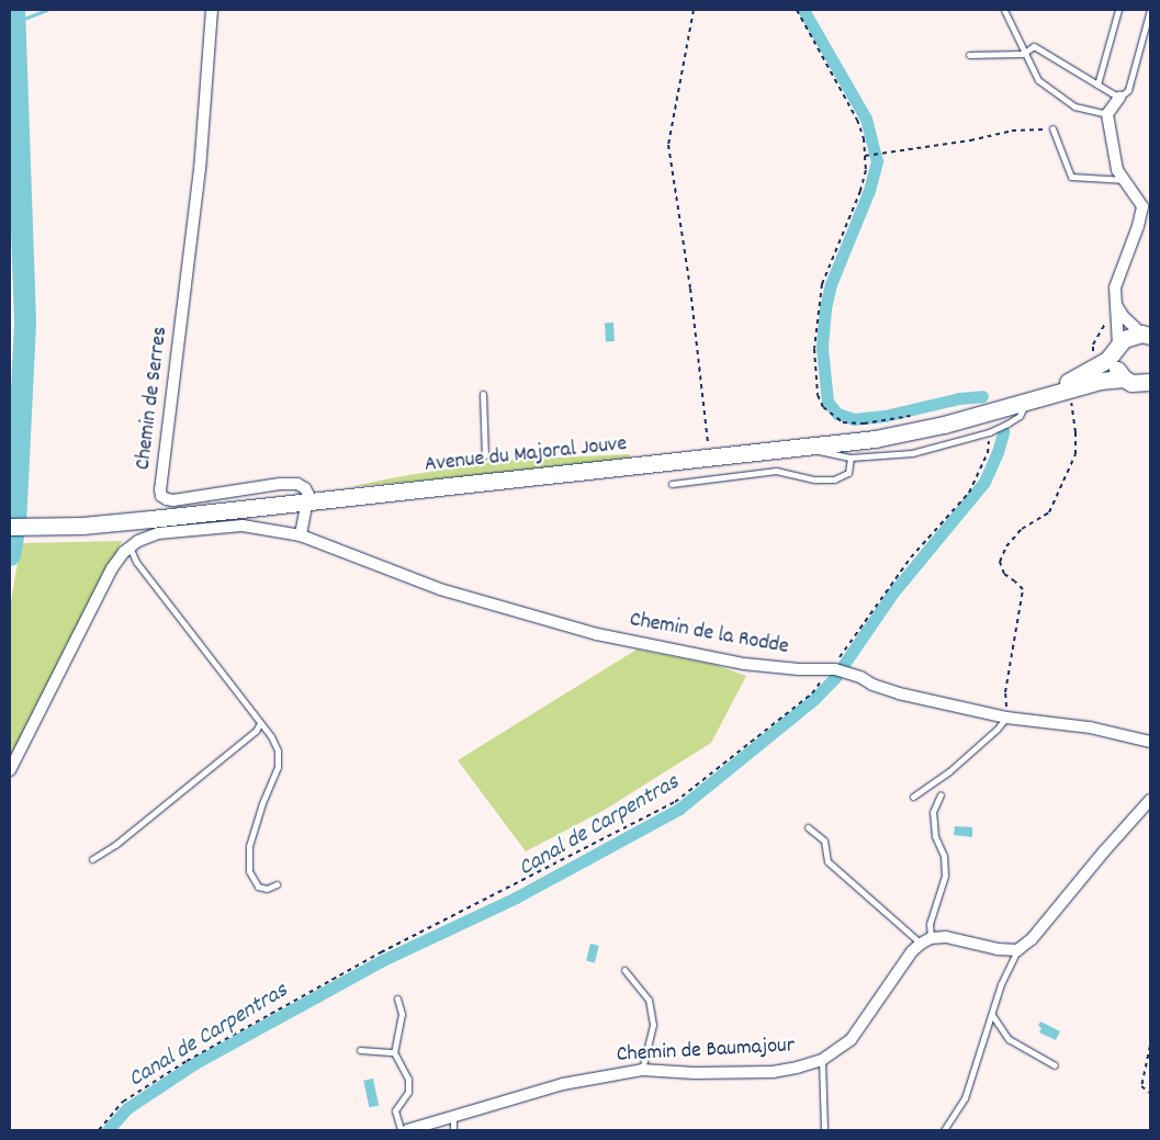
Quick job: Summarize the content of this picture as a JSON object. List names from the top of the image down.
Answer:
{
  "streets": {
    "main road": ["Avenue du Majoral Jouve"],
    "street": ["Chemin de Serres", "Chemin de la Rodde", "Chemin de Baumajour"]
  },
  "crossings": [
    ["Chemin de Serres", "Avenue du Majoral Jouve"]
  ],
  "water": ["Canal de Carpentras"]
}
